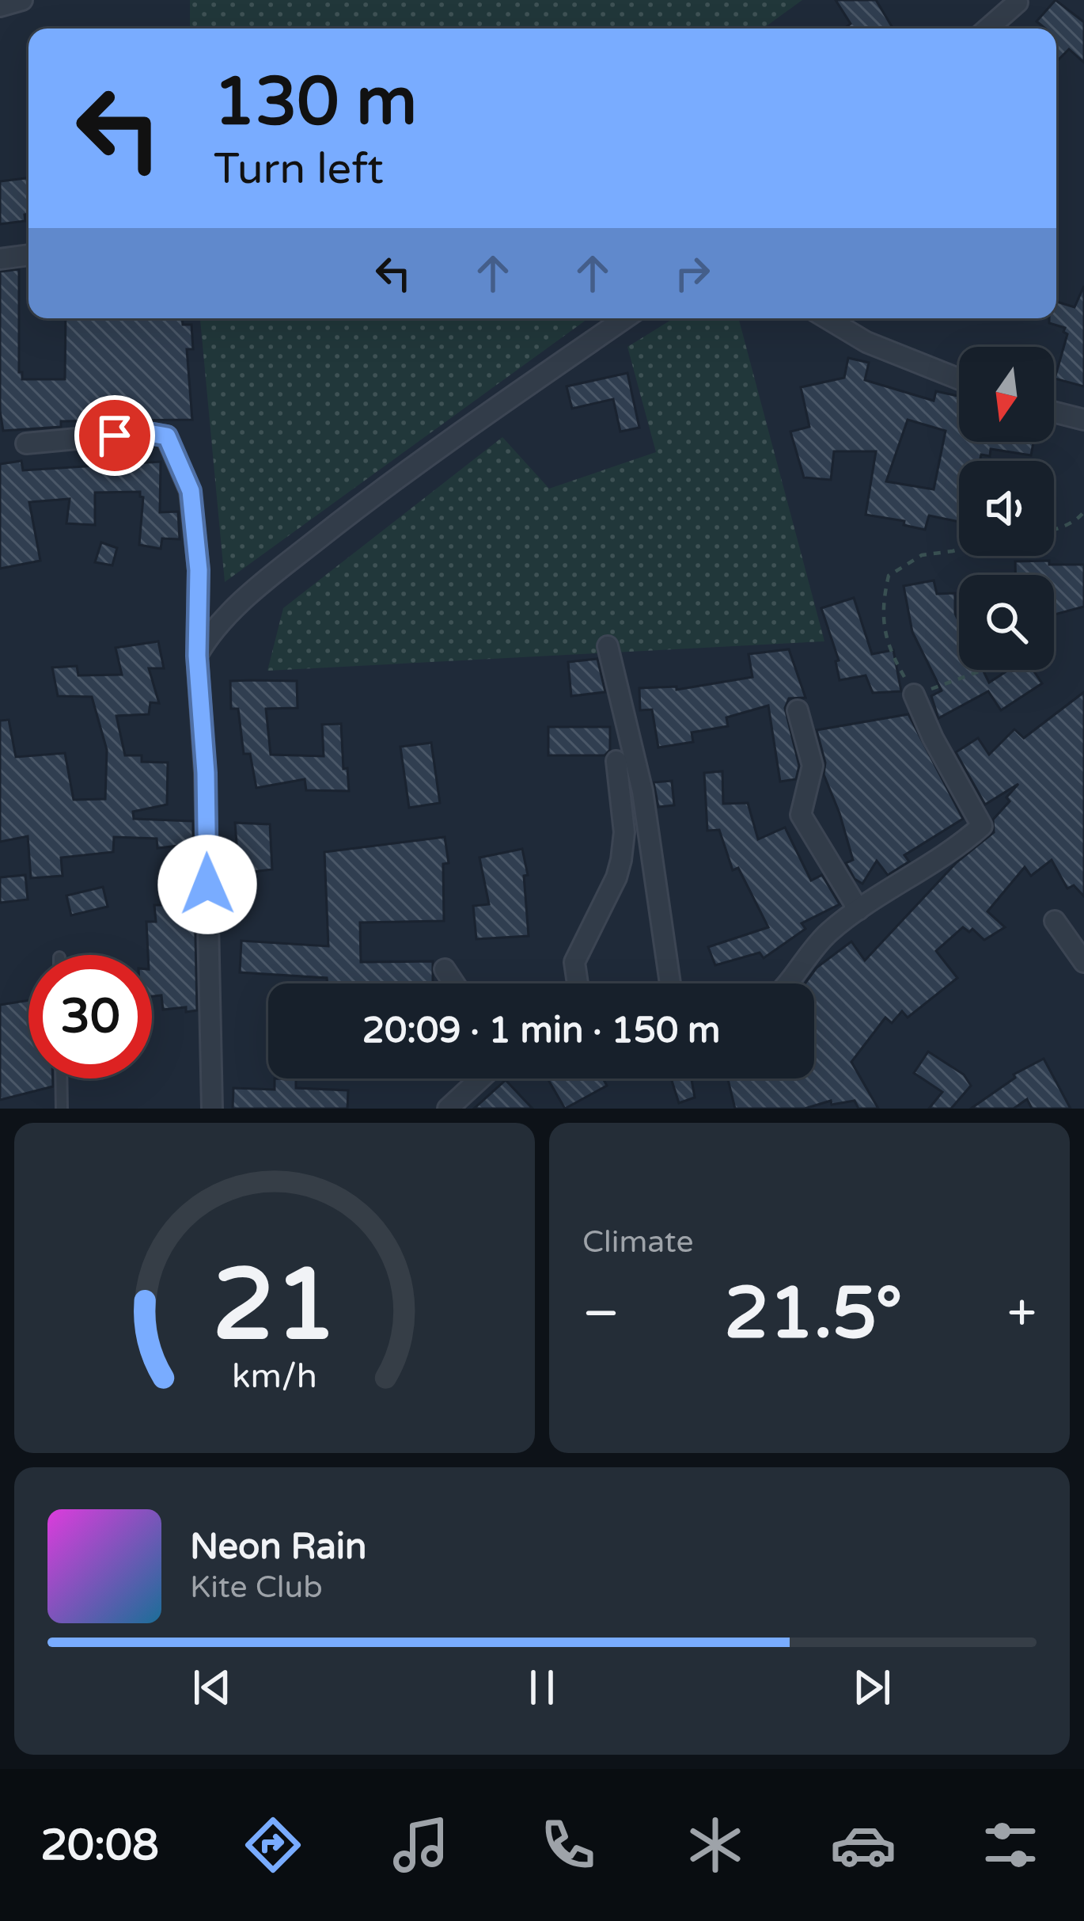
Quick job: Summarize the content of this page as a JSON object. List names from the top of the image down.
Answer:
{
  "north": "bottom",
  "page": {
    "turn": ["130 m", "Turn left"],
    "limit": "30",
    "trip": "20:09 · 1 min · 150 m",
    "tile": "Climate",
    "heat": ["−", "21.5°", "+"],
    "song": ["Neon Rain", "Kite Club"],
    "tabs": "20:08",
    "gauge": ["21", "km/h"]
  }
}
